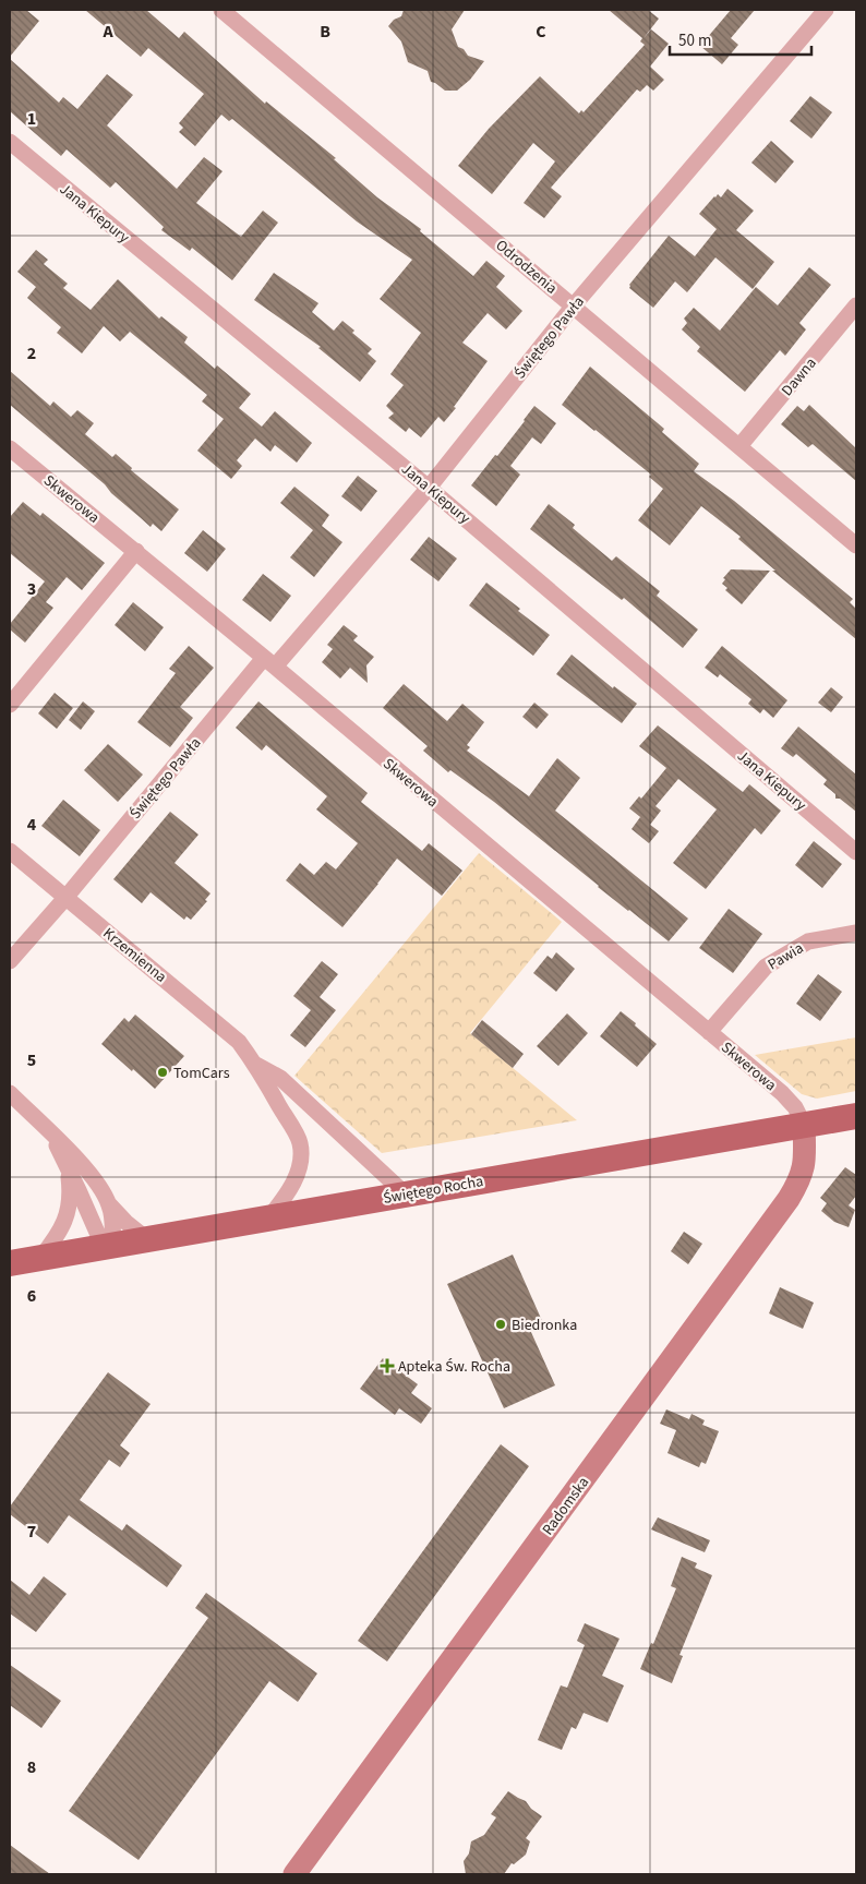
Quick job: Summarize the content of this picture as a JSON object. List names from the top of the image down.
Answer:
{
  "streets": {
    "main road": ["Świętego Rocha"],
    "street": [
      "Jana Kiepury",
      "Odrodzenia",
      "Świętego Pawła",
      "Dawna",
      "Skwerowa",
      "Krzemienna",
      "Pawia",
      "Radomska"
    ]
  },
  "crossings": [
    ["Jana Kiepury", "Świętego Pawła"],
    ["Odrodzenia", "Świętego Pawła"],
    ["Odrodzenia", "Dawna"],
    ["Świętego Pawła", "Skwerowa"],
    ["Świętego Pawła", "Krzemienna"],
    ["Skwerowa", "Pawia"],
    ["Skwerowa", "Świętego Rocha"],
    ["Skwerowa", "Radomska"],
    ["Krzemienna", "Świętego Rocha"],
    ["Świętego Rocha", "Radomska"]
  ],
  "places": {
    "other": ["TomCars", "Biedronka"],
    "health": ["Apteka Św. Rocha"]
  },
  "scale_bar": "50 m",
  "grid": {
    "columns": ["A", "B", "C"],
    "rows": [
      "1",
      "2",
      "3",
      "4",
      "5",
      "6",
      "7",
      "8"
    ]
  }
}
